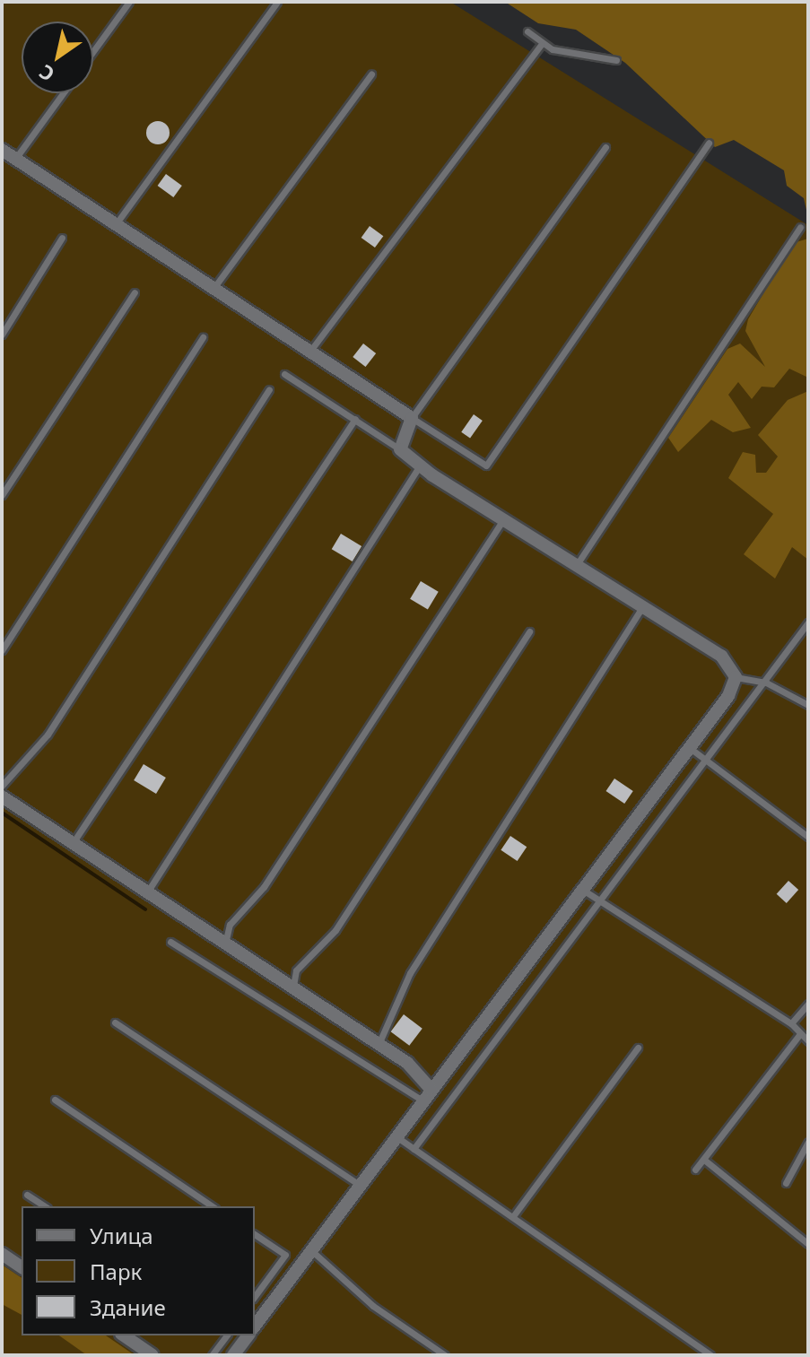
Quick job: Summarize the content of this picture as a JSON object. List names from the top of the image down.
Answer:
{
  "legend": ["Улица", "Парк", "Здание"],
  "north": "bottom left"
}
